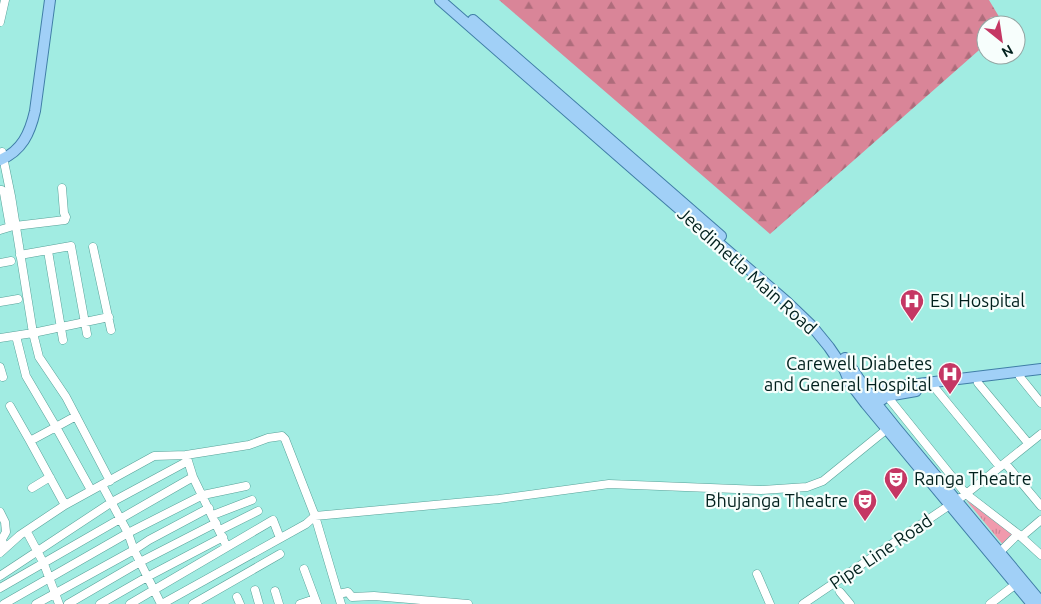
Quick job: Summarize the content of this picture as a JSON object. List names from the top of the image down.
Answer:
{
  "streets": {
    "main road": ["Jeedimetla Main Road"],
    "street": ["Pipe Line Road"]
  },
  "crossings": [
    ["Jeedimetla Main Road", "Pipe Line Road"]
  ],
  "places": {
    "hospital": ["ESI Hospital", "Carewell Diabetes and General Hospital"],
    "theatre": ["Ranga Theatre", "Bhujanga Theatre"]
  },
  "north": "bottom right"
}
